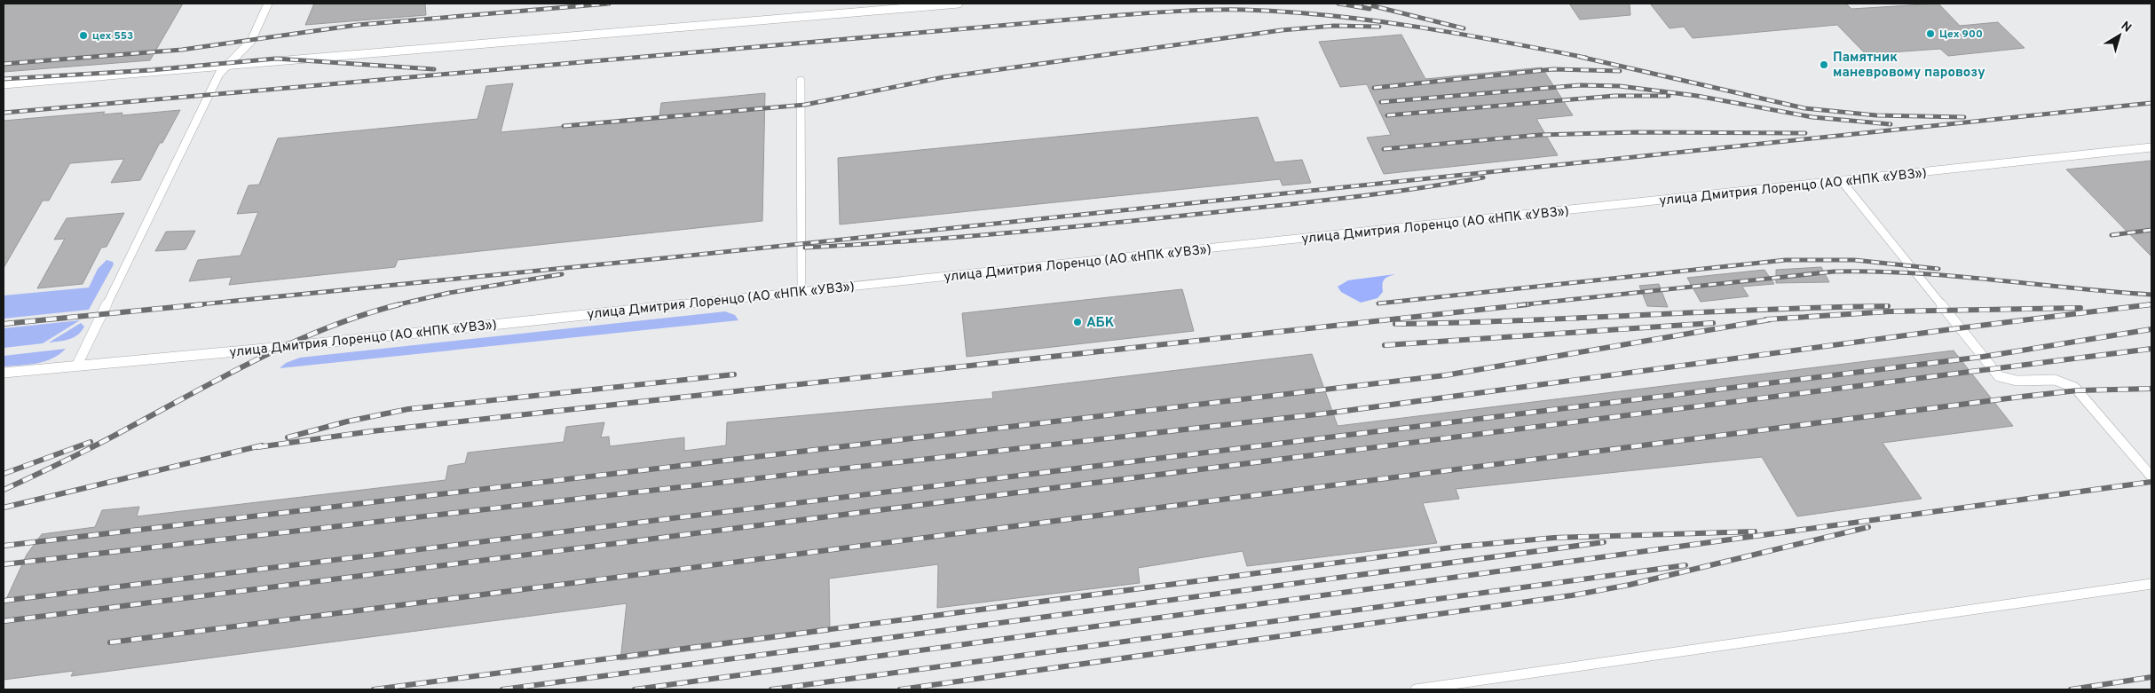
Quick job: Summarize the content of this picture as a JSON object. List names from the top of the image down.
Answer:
{
  "streets": {
    "lane": ["улица Дмитрия Лоренцо (АО «НПК «УВЗ»)"]
  },
  "places": [
    "Цех 900",
    "цех 553",
    "Памятник маневровому паровозу",
    "АБК"
  ],
  "north": "top right"
}
